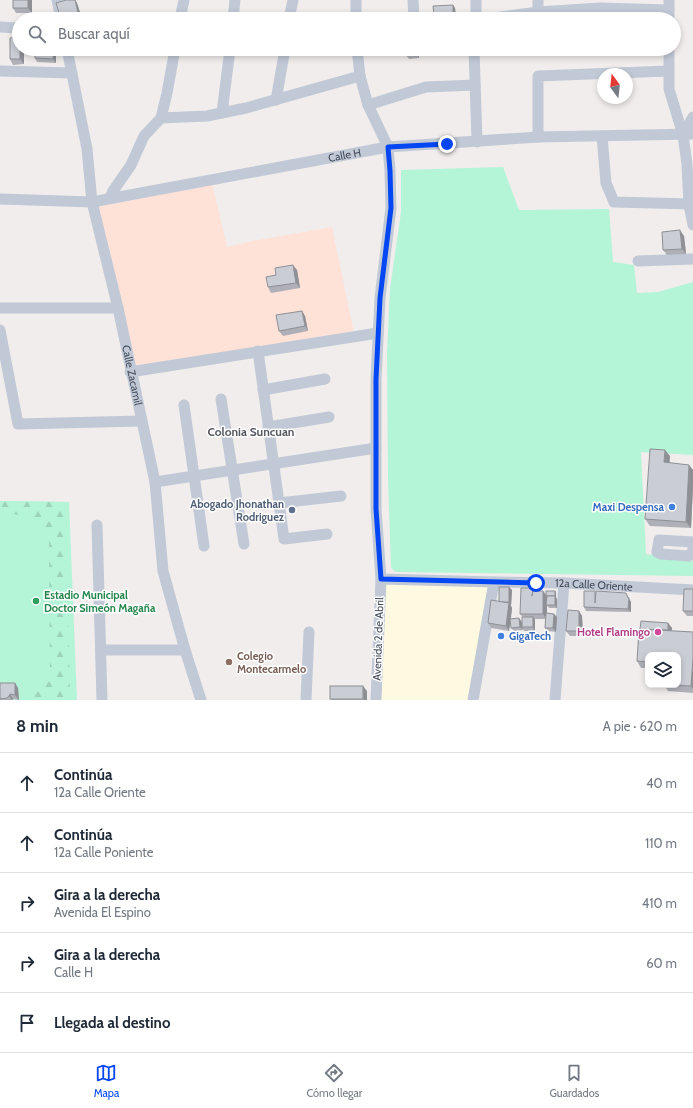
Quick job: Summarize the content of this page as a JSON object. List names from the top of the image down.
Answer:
{
  "streets": {
    "street": [
      "Calle H",
      "Calle Zacamil",
      "12a Calle Oriente",
      "Avenida 2 de Abril"
    ]
  },
  "crossings": [
    ["Calle H", "Calle Zacamil"],
    ["Calle H", "Avenida 2 de Abril"],
    ["12a Calle Oriente", "Avenida 2 de Abril"]
  ],
  "districts": ["Colonia Suncuan"],
  "places": [
    "Maxi Despensa",
    "Abogado Jhonathan Rodriguez",
    "Estadio Municipal Doctor Simeón Magaña",
    "Hotel Flamingo",
    "GigaTech",
    "Colegio Montecarmelo"
  ],
  "north": "top",
  "page": {
    "search": "Buscar aquí",
    "heading": ["8 min", "A pie · 620 m"],
    "list": [
      ["Continúa", "12a Calle Oriente", "40 m"],
      ["Continúa", "12a Calle Poniente", "110 m"],
      ["Gira a la derecha", "Avenida El Espino", "410 m"],
      ["Gira a la derecha", "Calle H", "60 m"],
      "Llegada al destino"
    ],
    "nav": ["Mapa", "Cómo llegar", "Guardados"]
  }
}
